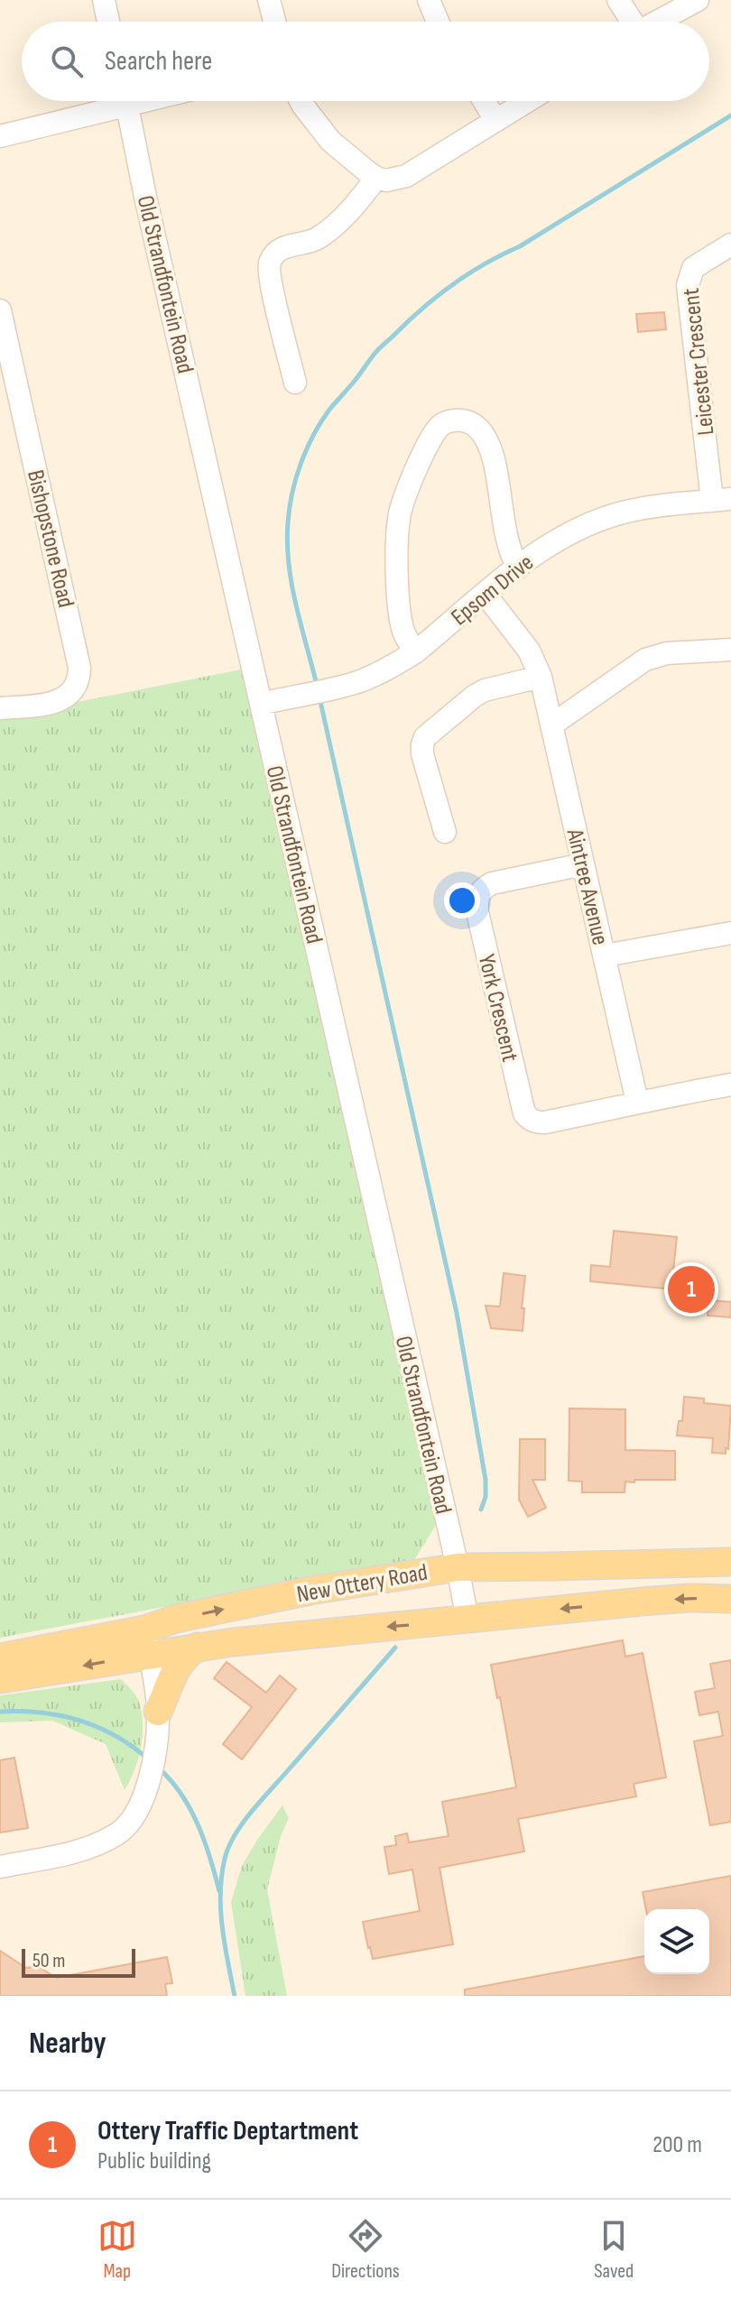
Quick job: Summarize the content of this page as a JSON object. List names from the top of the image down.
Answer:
{
  "streets": {
    "main road": ["New Ottery Road"],
    "street": [
      "Old Strandfontein Road",
      "Leicester Crescent",
      "Bishopstone Road",
      "Epsom Drive",
      "Aintree Avenue",
      "York Crescent"
    ]
  },
  "crossings": [
    ["Old Strandfontein Road", "Epsom Drive"],
    ["Old Strandfontein Road", "New Ottery Road"],
    ["Leicester Crescent", "Epsom Drive"],
    ["Epsom Drive", "Aintree Avenue"],
    ["Aintree Avenue", "York Crescent"]
  ],
  "scale_bar": "50 m",
  "page": {
    "search": "Search here",
    "pins": "1",
    "scale": "50 m",
    "heading": "Nearby",
    "list": [
      {
        "mark": "1",
        "name": "Ottery Traffic Deptartment",
        "note": "Public building",
        "value": "200 m"
      }
    ],
    "nav": ["Map", "Directions", "Saved"]
  }
}
